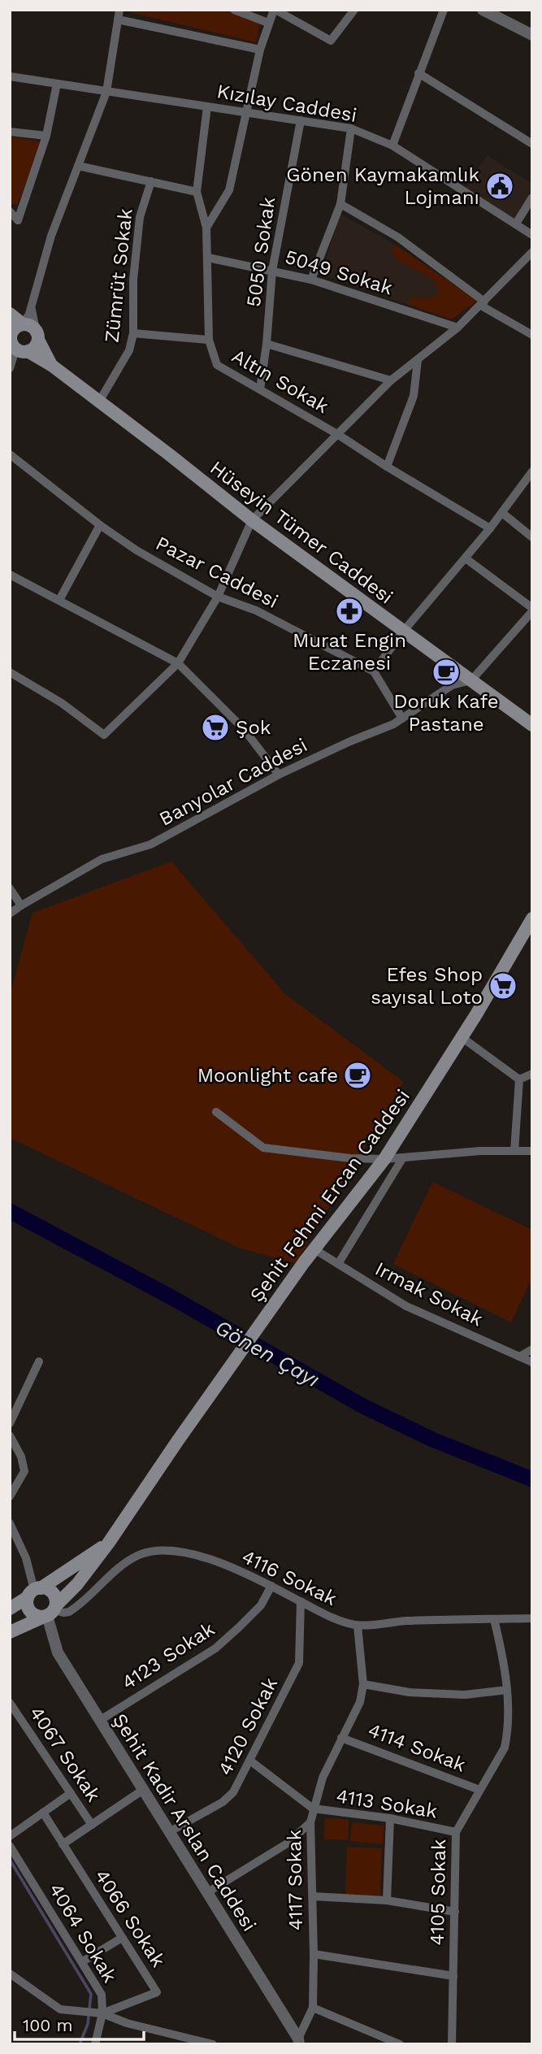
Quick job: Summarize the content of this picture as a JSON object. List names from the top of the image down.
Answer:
{
  "streets": {
    "main road": ["Hüseyin Tümer Caddesi", "Şehit Fehmi Ercan Caddesi"],
    "street": [
      "Kızılay Caddesi",
      "5050 Sokak",
      "5049 Sokak",
      "Zümrüt Sokak",
      "Altın Sokak",
      "Pazar Caddesi",
      "Banyolar Caddesi",
      "Irmak Sokak",
      "4116 Sokak",
      "4123 Sokak",
      "4120 Sokak",
      "4114 Sokak",
      "4067 Sokak",
      "4113 Sokak",
      "Şehit Kadir Arslan Caddesi",
      "4117 Sokak",
      "4105 Sokak",
      "4066 Sokak",
      "4064 Sokak"
    ]
  },
  "crossings": [
    ["Kızılay Caddesi", "5050 Sokak"],
    ["Kızılay Caddesi", "Altın Sokak"],
    ["5050 Sokak", "5049 Sokak"],
    ["5050 Sokak", "Altın Sokak"],
    ["5049 Sokak", "Altın Sokak"],
    ["Zümrüt Sokak", "Hüseyin Tümer Caddesi"],
    ["Hüseyin Tümer Caddesi", "Banyolar Caddesi"],
    ["Şehit Fehmi Ercan Caddesi", "Irmak Sokak"],
    ["Şehit Fehmi Ercan Caddesi", "4116 Sokak"],
    ["Şehit Fehmi Ercan Caddesi", "Şehit Kadir Arslan Caddesi"],
    ["4116 Sokak", "4123 Sokak"],
    ["4116 Sokak", "4120 Sokak"],
    ["4116 Sokak", "Şehit Kadir Arslan Caddesi"],
    ["4116 Sokak", "4117 Sokak"],
    ["4116 Sokak", "4105 Sokak"],
    ["4123 Sokak", "Şehit Kadir Arslan Caddesi"],
    ["4120 Sokak", "Şehit Kadir Arslan Caddesi"],
    ["4114 Sokak", "4117 Sokak"],
    ["4114 Sokak", "4105 Sokak"],
    ["4113 Sokak", "4117 Sokak"],
    ["4113 Sokak", "4105 Sokak"],
    ["Şehit Kadir Arslan Caddesi", "4117 Sokak"],
    ["4066 Sokak", "4064 Sokak"]
  ],
  "water": ["Gönen Çayı"],
  "places": {
    "public building": ["Gönen Kaymakamlık Lojmanı"],
    "pharmacy": ["Murat Engin Eczanesi"],
    "cafe": ["Doruk Kafe Pastane", "Moonlight cafe"],
    "supermarket": ["Şok", "Efes Shop sayısal Loto"]
  },
  "scale_bar": "100 m"
}
